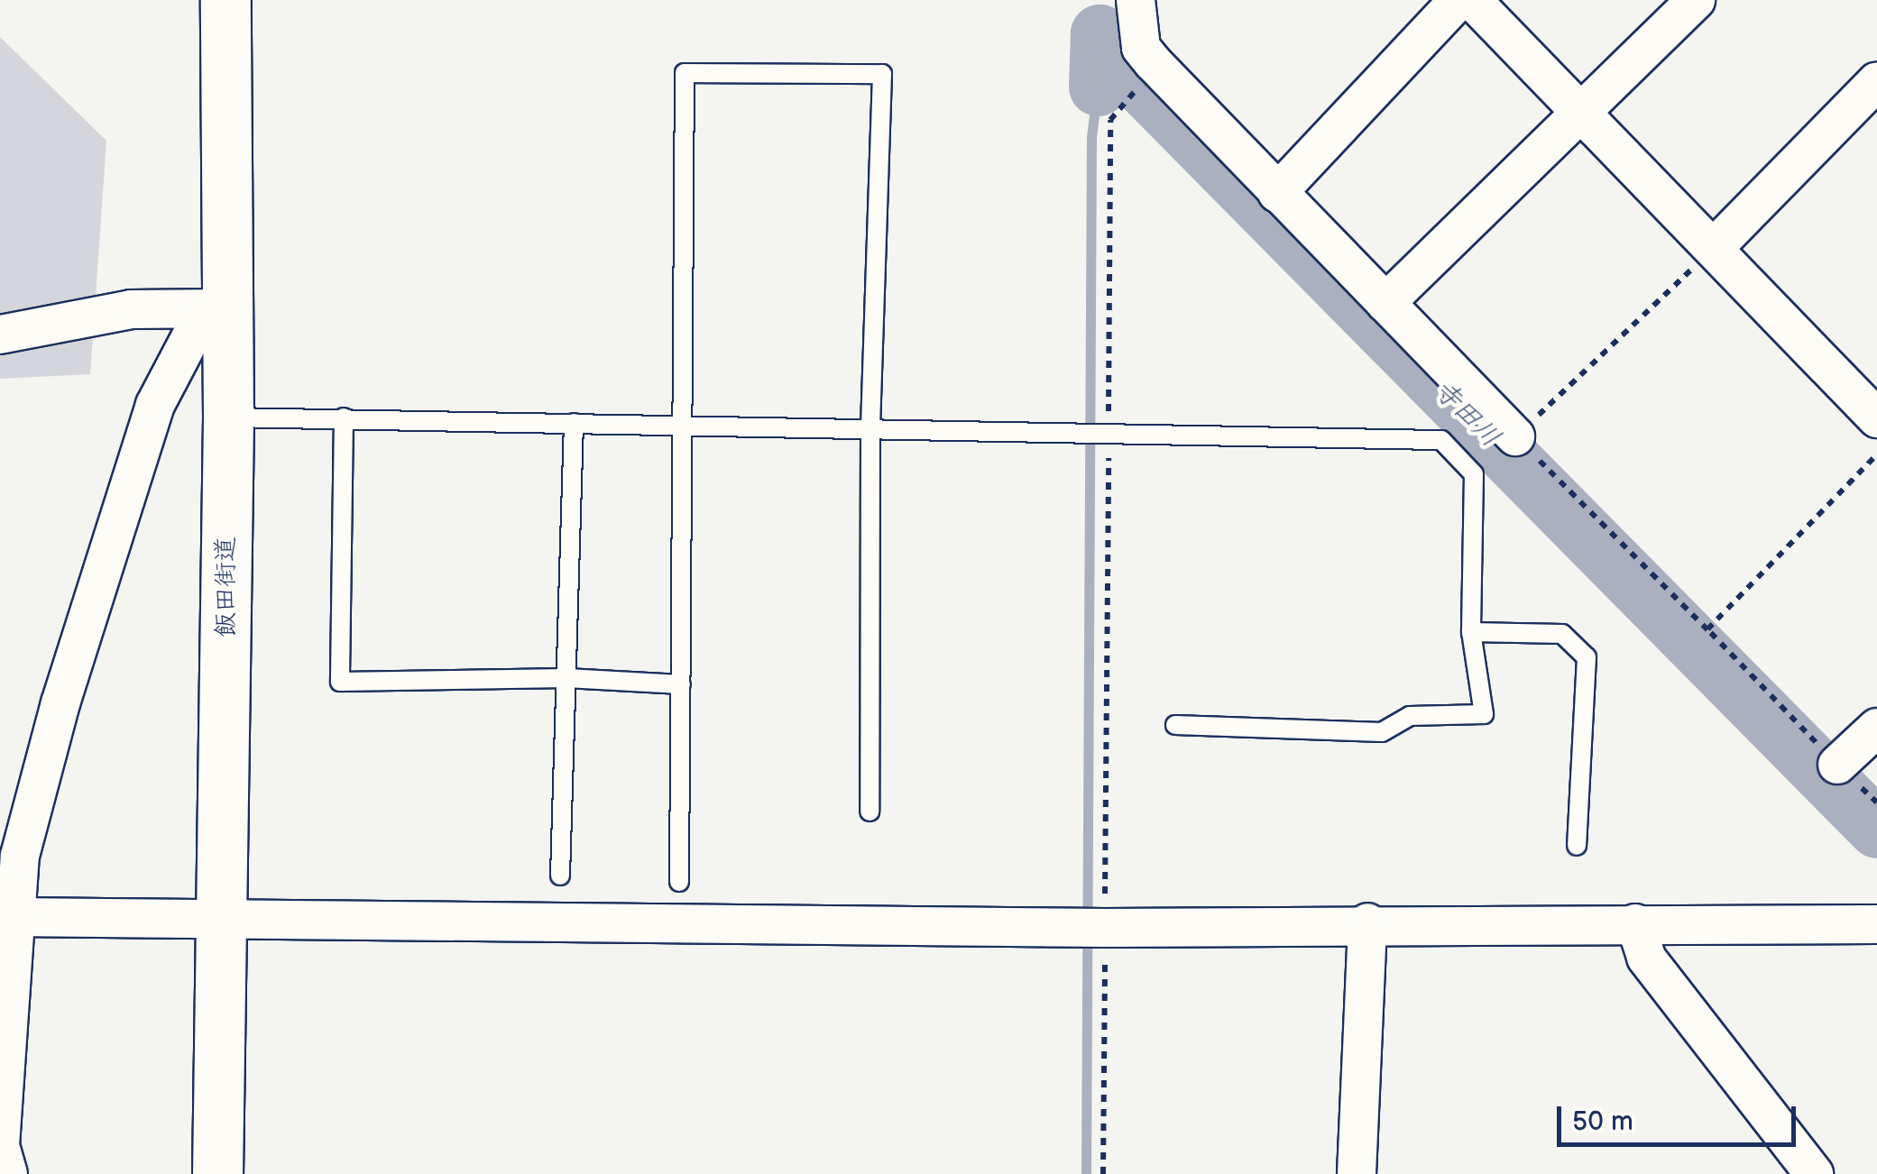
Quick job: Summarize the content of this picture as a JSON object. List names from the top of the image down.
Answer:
{
  "streets": {
    "main road": ["飯田街道"]
  },
  "water": ["寺田川"],
  "scale_bar": "50 m"
}
